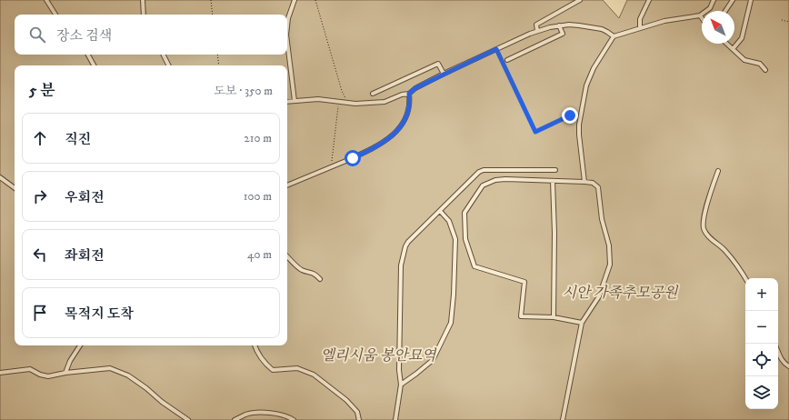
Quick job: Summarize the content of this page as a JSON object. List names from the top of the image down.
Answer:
{
  "parks": ["시안 가족추모공원", "엘리시움 봉안묘역"],
  "north": "top left",
  "page": {
    "search": "장소 검색",
    "heading": ["5 분", "도보 · 350 m"],
    "list": [
      ["직진", "210 m"],
      ["우회전", "100 m"],
      ["좌회전", "40 m"],
      "목적지 도착"
    ],
    "map_buttons": ["+", "−"]
  }
}
